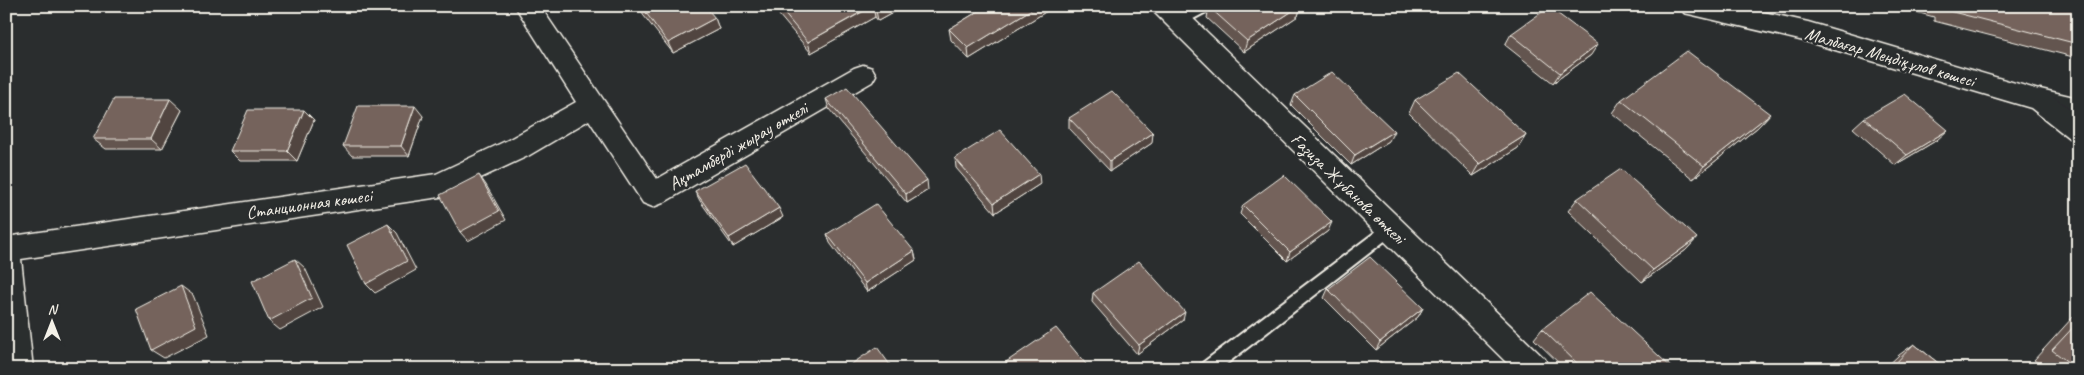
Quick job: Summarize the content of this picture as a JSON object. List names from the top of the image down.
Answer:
{
  "streets": {
    "street": [
      "Малбағар Меңдіқұлов көшесі",
      "Ақтамберді жырау өткелі",
      "Ғазиза Жұбанова өткелі",
      "Станционная көшесі"
    ]
  },
  "crossings": [
    ["Ақтамберді жырау өткелі", "Станционная көшесі"]
  ],
  "north": "top"
}
